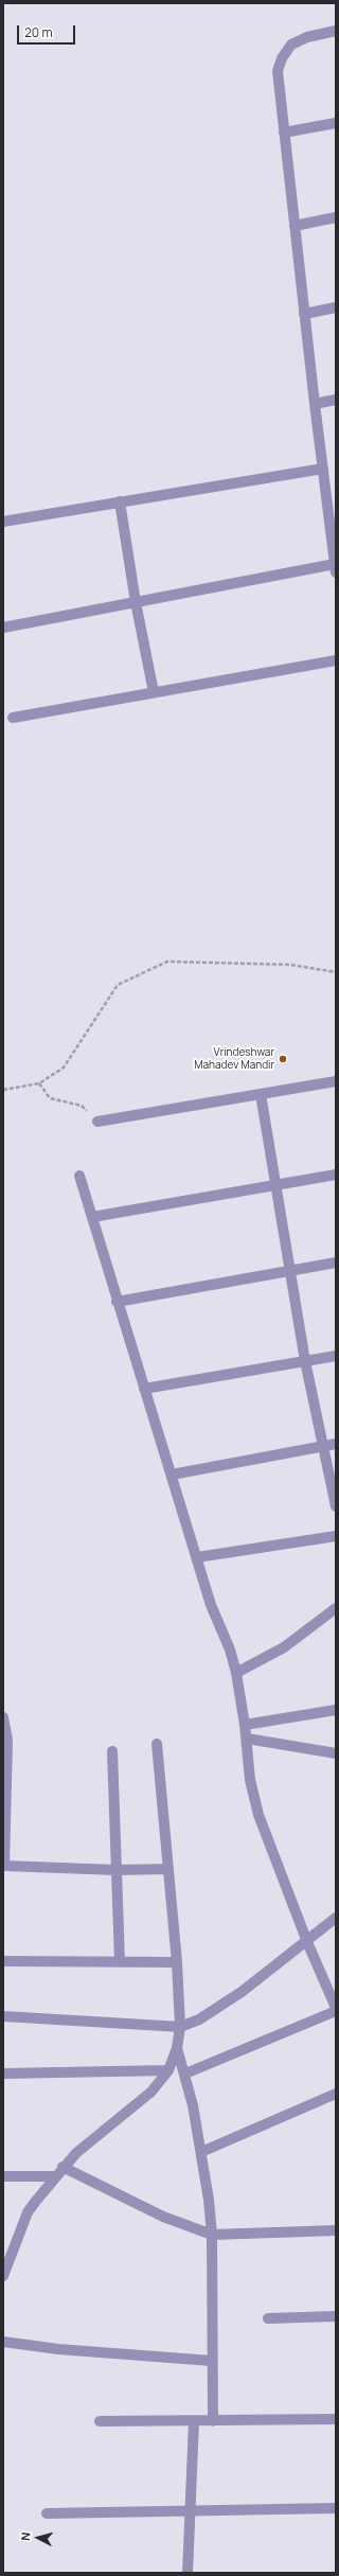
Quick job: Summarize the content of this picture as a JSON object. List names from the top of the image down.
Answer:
{
  "places": ["Vrindeshwar Mahadev Mandir"],
  "scale_bar": "20 m",
  "north": "left"
}
